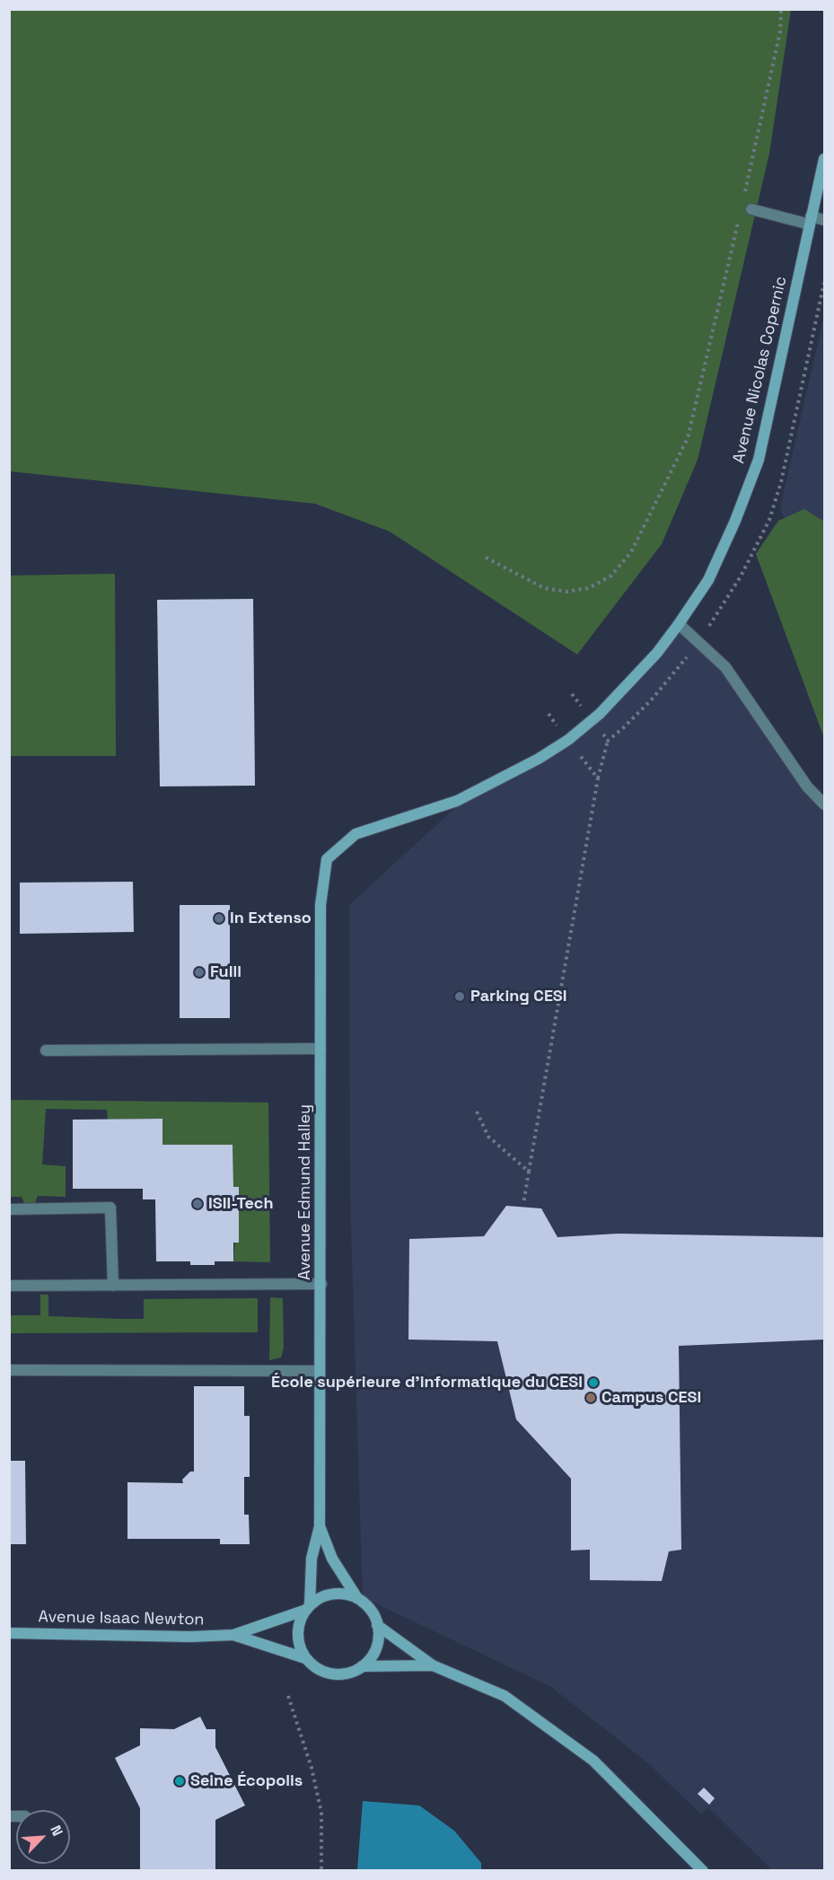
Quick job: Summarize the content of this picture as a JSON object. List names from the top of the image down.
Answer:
{
  "streets": {
    "street": ["Avenue Nicolas Copernic", "Avenue Edmund Halley", "Avenue Isaac Newton"]
  },
  "crossings": [
    ["Avenue Nicolas Copernic", "Avenue Edmund Halley"],
    ["Avenue Edmund Halley", "Avenue Isaac Newton"]
  ],
  "places": [
    "In Extenso",
    "Fulll",
    "Parking CESI",
    "ISII-Tech",
    "École supérieure d'informatique du CESI",
    "Campus CESI",
    "Seine Écopolis"
  ],
  "north": "top right"
}
